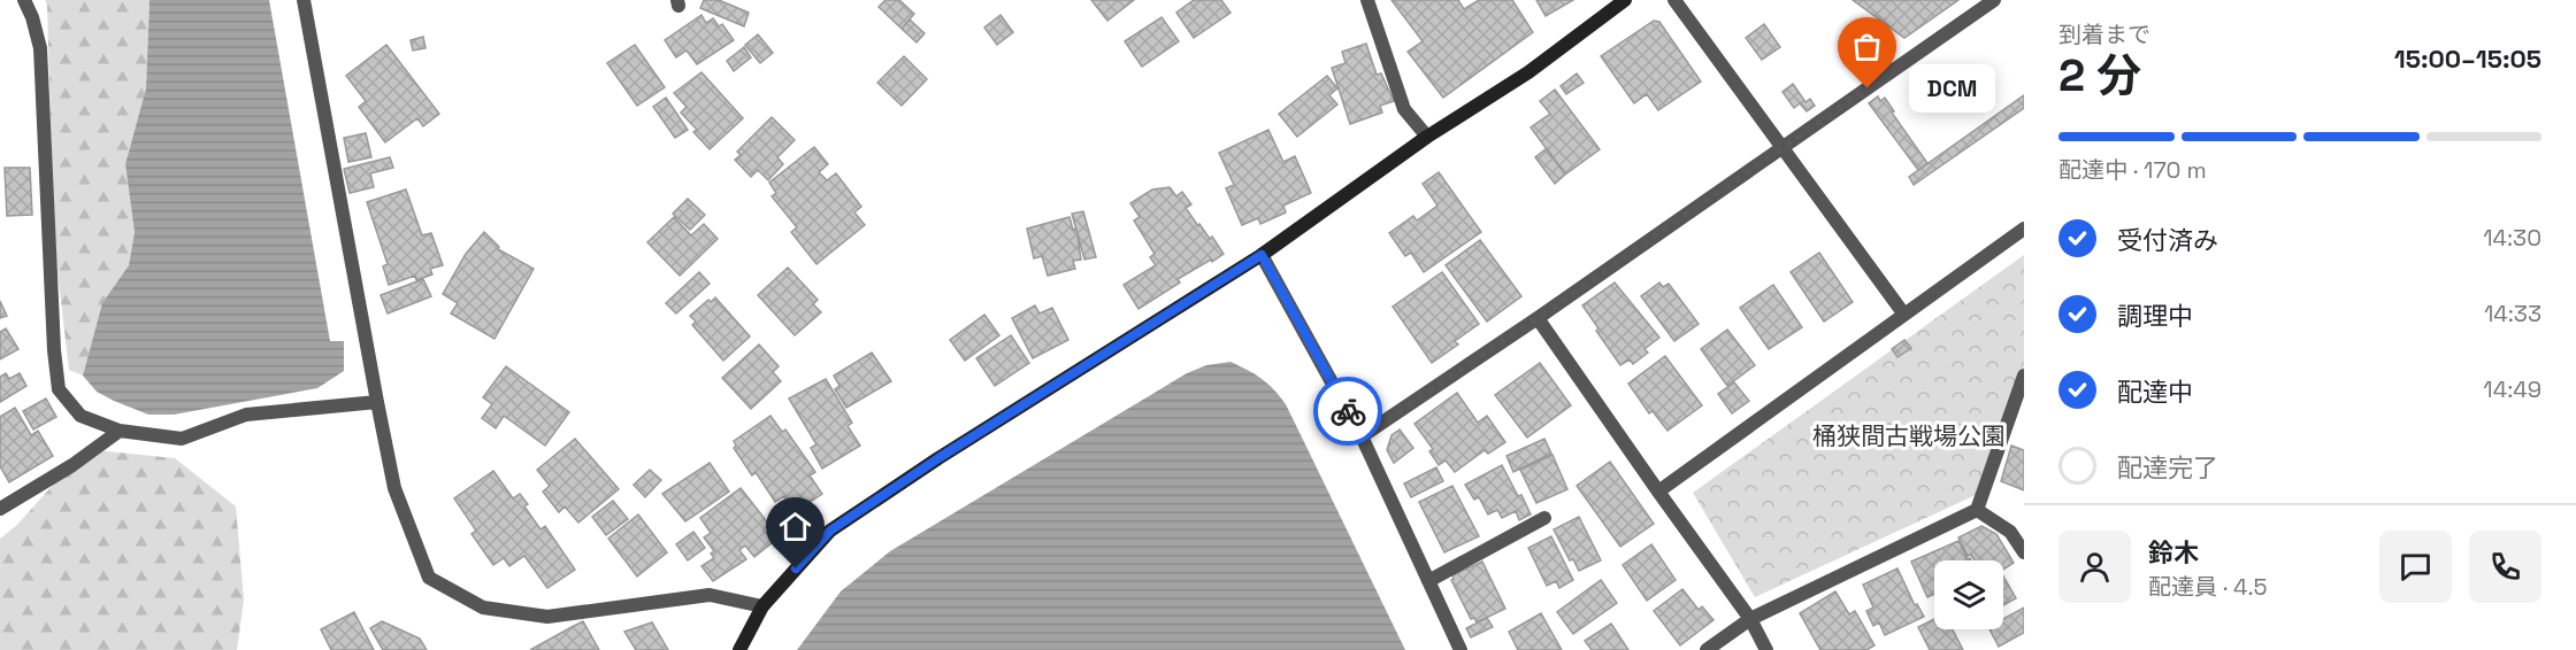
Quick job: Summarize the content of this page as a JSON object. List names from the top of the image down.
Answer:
{
  "parks": ["桶狭間古戦場公園"],
  "places": ["DCM"],
  "page": {
    "heading": ["2 分", "到着まで", "15:00–15:05"],
    "panel": ["鈴木", "配達員 · 4.5"],
    "bubble": "DCM",
    "bar": "配達中 · 170 m",
    "list": [
      ["受付済み", "14:30"],
      ["調理中", "14:33"],
      ["配達中", "14:49"],
      "配達完了"
    ]
  }
}
